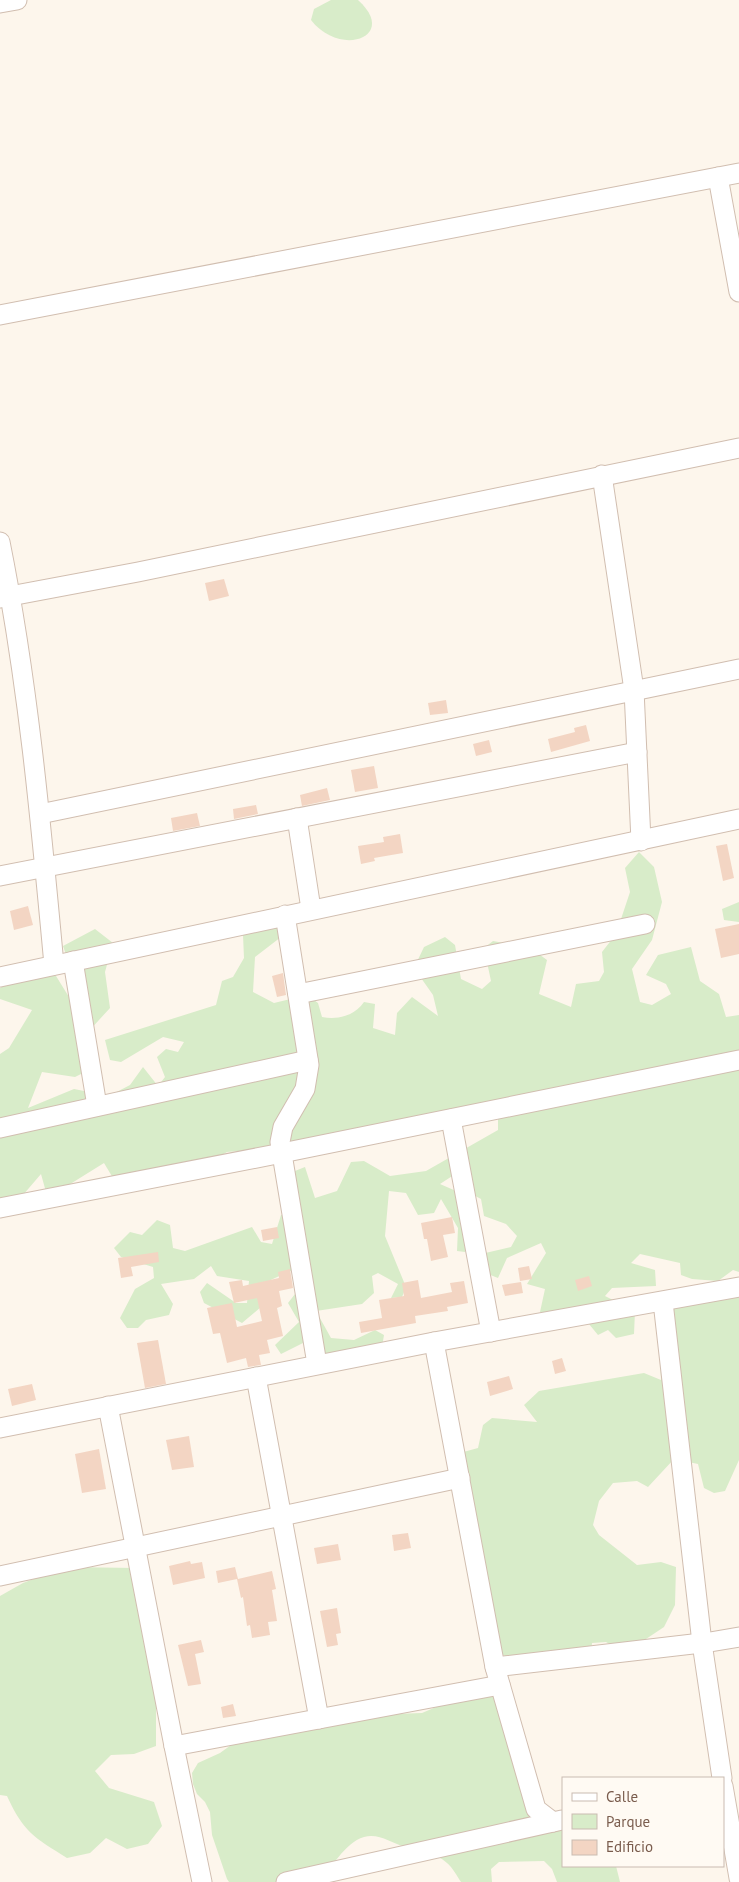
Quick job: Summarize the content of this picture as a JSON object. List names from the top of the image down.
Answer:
{
  "legend": ["Calle", "Parque", "Edificio"]
}
